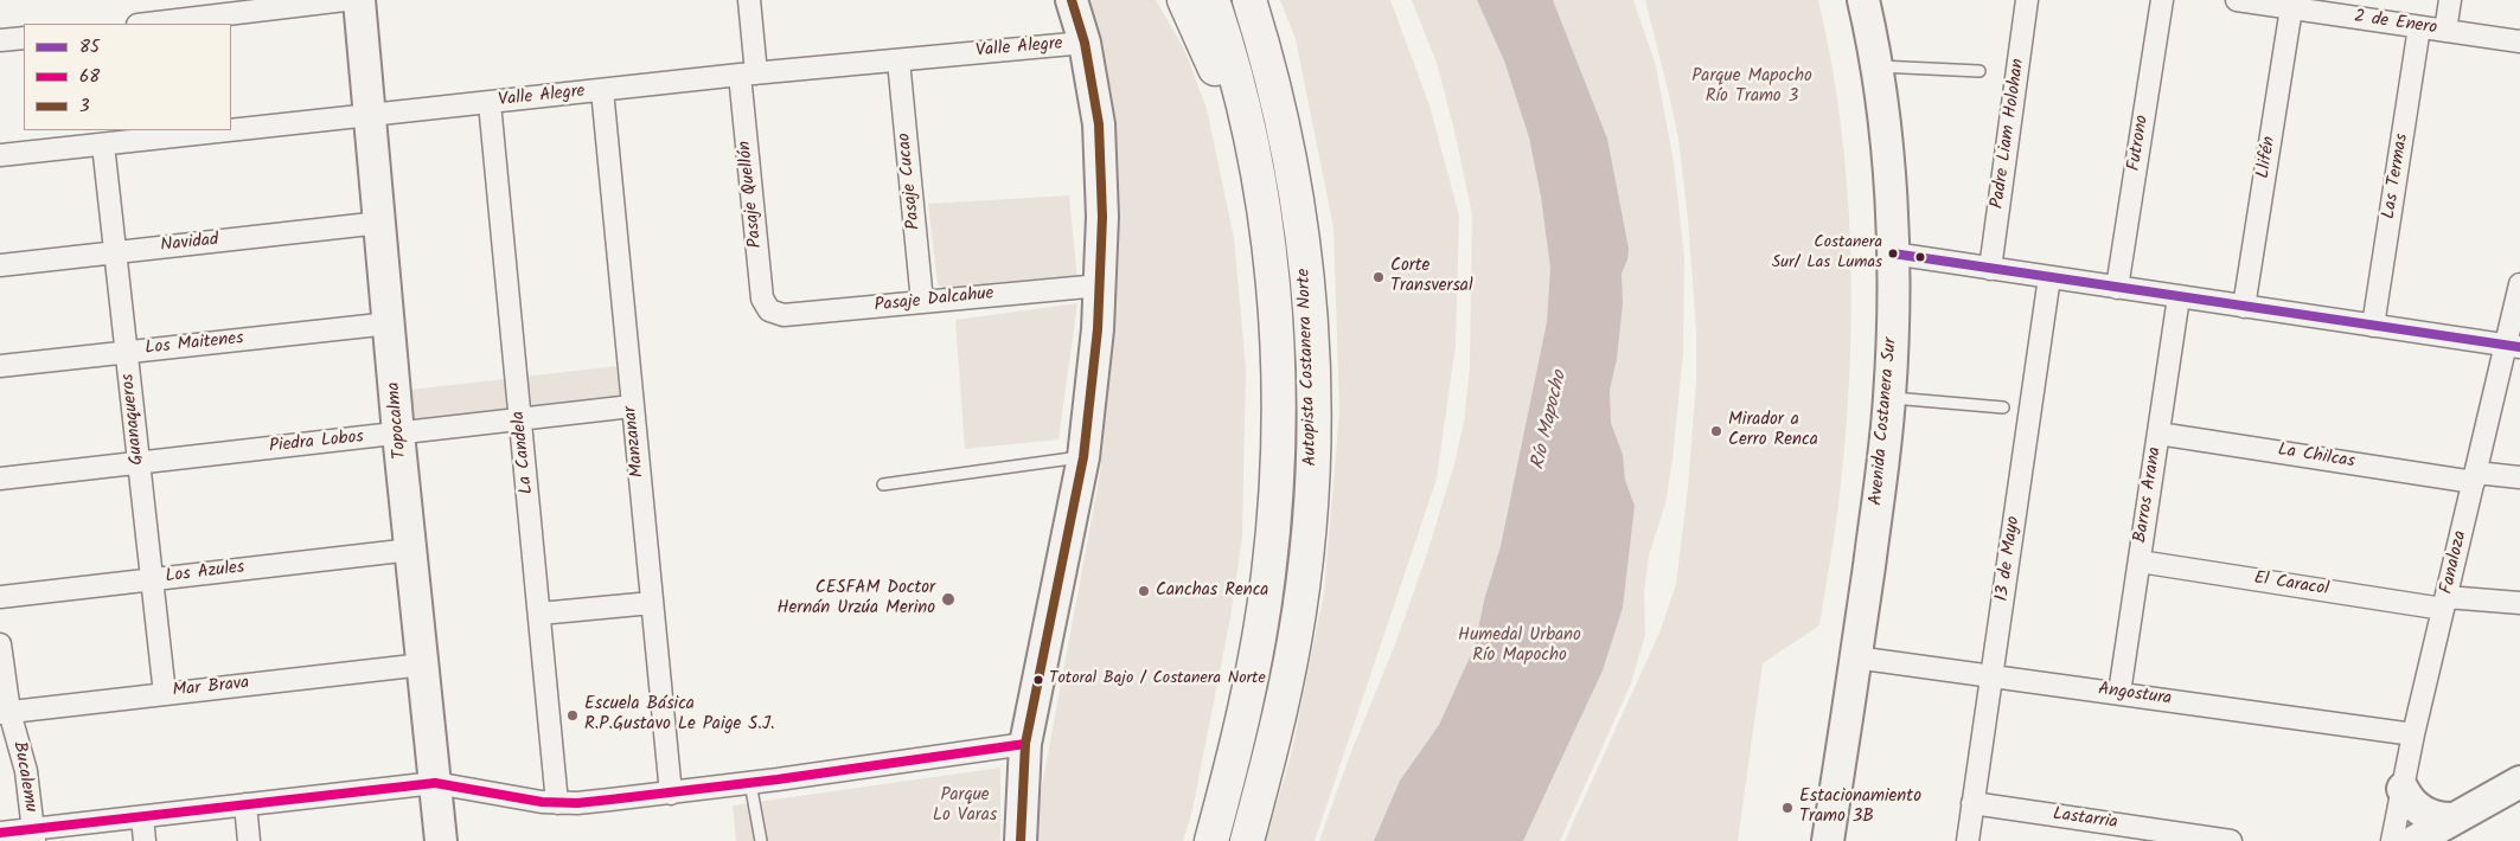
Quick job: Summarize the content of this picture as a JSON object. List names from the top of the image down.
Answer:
{
  "streets": {
    "highway": ["Autopista Costanera Norte"],
    "street": [
      "2 de Enero",
      "Valle Alegre",
      "Padre Liam Holohan",
      "Futrono",
      "Llifén",
      "Las Termas",
      "Pasaje Cucao",
      "Pasaje Quellón",
      "Navidad",
      "Pasaje Dalcahue",
      "Los Maitenes",
      "Guanaqueros",
      "Topocalma",
      "Avenida Costanera Sur",
      "Manzanar",
      "Piedra Lobos",
      "La Candela",
      "La Chilcas",
      "Barros Arana",
      "13 de Mayo",
      "Fanaloza",
      "Los Azules",
      "El Caracol",
      "Mar Brava",
      "Angostura",
      "Bucalemu",
      "Lastarria"
    ]
  },
  "crossings": [
    ["2 de Enero", "Llifén"],
    ["2 de Enero", "Las Termas"],
    ["Valle Alegre", "Pasaje Cucao"],
    ["Valle Alegre", "Pasaje Quellón"],
    ["Valle Alegre", "Guanaqueros"],
    ["Valle Alegre", "Topocalma"],
    ["Valle Alegre", "Manzanar"],
    ["Valle Alegre", "La Candela"],
    ["Pasaje Cucao", "Pasaje Dalcahue"],
    ["Pasaje Quellón", "Pasaje Dalcahue"],
    ["Navidad", "Guanaqueros"],
    ["Navidad", "Topocalma"],
    ["Los Maitenes", "Guanaqueros"],
    ["Los Maitenes", "Topocalma"],
    ["Guanaqueros", "Piedra Lobos"],
    ["Guanaqueros", "Los Azules"],
    ["Guanaqueros", "Mar Brava"],
    ["Topocalma", "Piedra Lobos"],
    ["Topocalma", "Los Azules"],
    ["Topocalma", "Mar Brava"],
    ["Avenida Costanera Sur", "Angostura"],
    ["Manzanar", "Piedra Lobos"],
    ["Piedra Lobos", "La Candela"],
    ["La Chilcas", "Barros Arana"],
    ["La Chilcas", "Fanaloza"],
    ["Barros Arana", "El Caracol"],
    ["Barros Arana", "Angostura"],
    ["13 de Mayo", "Angostura"],
    ["13 de Mayo", "Lastarria"],
    ["Fanaloza", "El Caracol"],
    ["Fanaloza", "Angostura"],
    ["Mar Brava", "Bucalemu"]
  ],
  "water": ["Río Mapocho"],
  "parks": ["Parque Mapocho Río Tramo 3", "Humedal Urbano Río Mapocho", "Parque Lo Varas"],
  "places": [
    "Costanera Sur/ Las Lumas",
    "Corte Transversal",
    "Mirador a Cerro Renca",
    "Canchas Renca",
    "CESFAM Doctor Hernán Urzúa Merino",
    "Totoral Bajo / Costanera Norte",
    "Escuela Básica R.P.Gustavo Le Paige S.J.",
    "Estacionamiento Tramo 3B"
  ],
  "lines": ["transit line 3", "transit line 85", "transit line 68"],
  "legend": ["85", "68", "3"]
}
